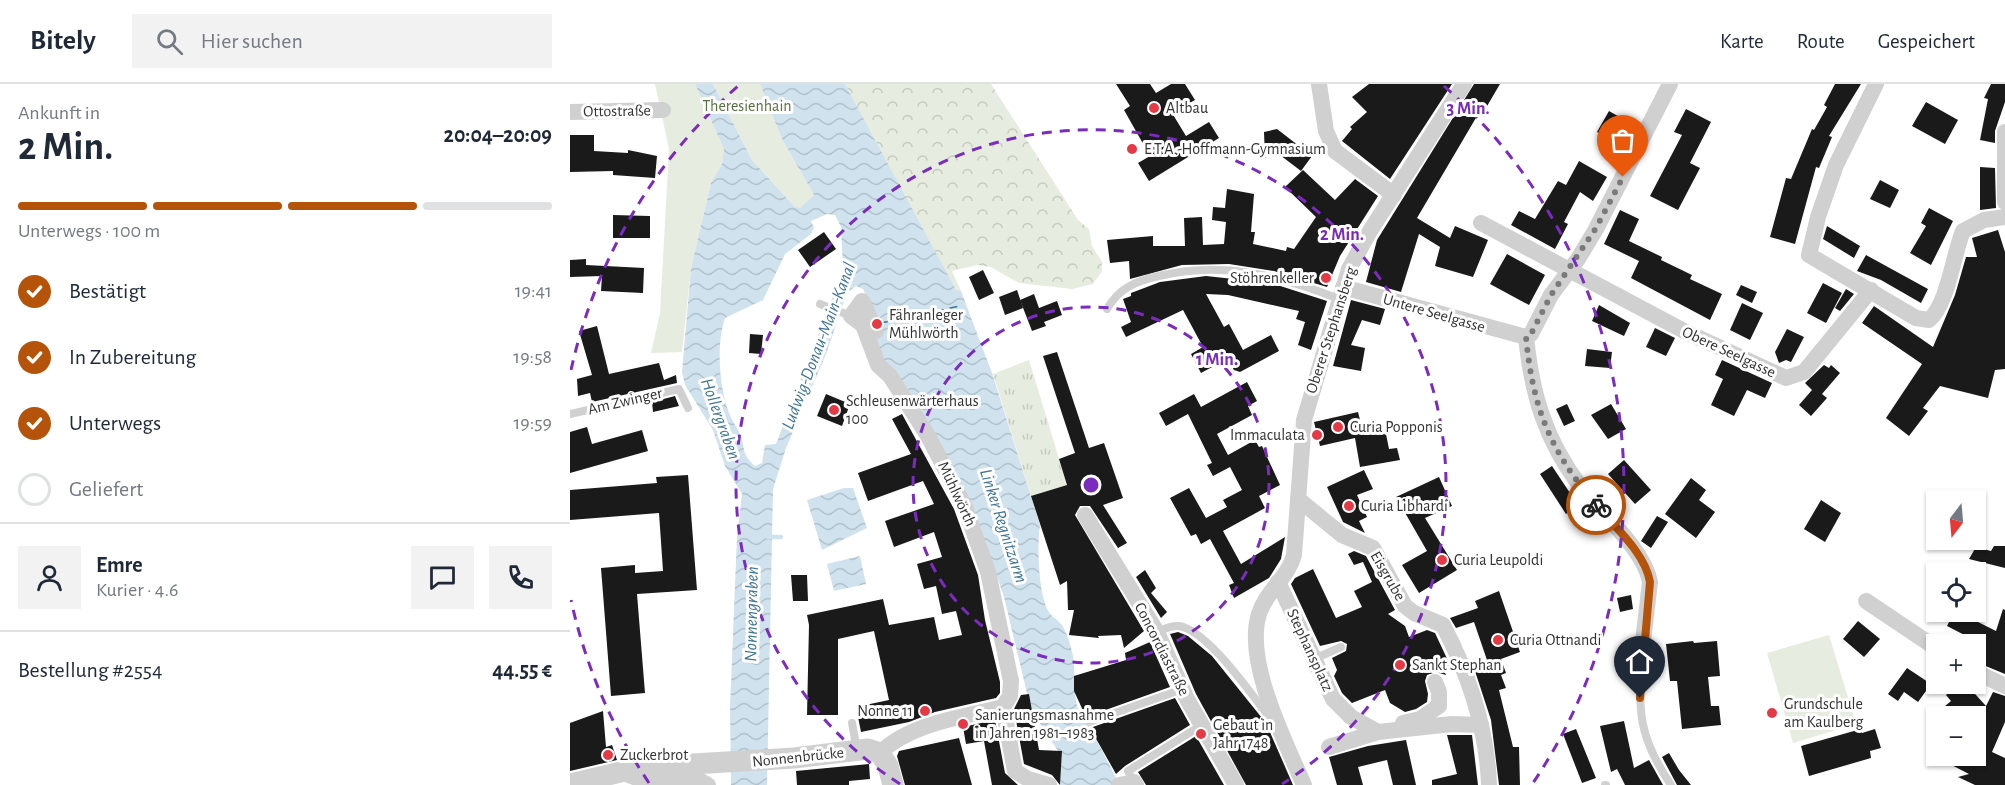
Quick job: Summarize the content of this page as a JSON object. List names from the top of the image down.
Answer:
{
  "streets": {
    "street": [
      "Ottostraße",
      "Untere Seelgasse",
      "Oberer Stephansberg",
      "Obere Seelgasse",
      "Mühlwörth",
      "Eisgrube",
      "Concordiastraße",
      "Stephansplatz",
      "Nonnenbrücke"
    ],
    "lane": ["Am Zwinger"]
  },
  "crossings": [
    ["Untere Seelgasse", "Oberer Stephansberg"],
    ["Oberer Stephansberg", "Eisgrube"],
    ["Oberer Stephansberg", "Stephansplatz"]
  ],
  "water": [
    "Ludwig-Donau-Main-Kanal",
    "Hollergraben",
    "Linker Regnitzarm",
    "Nonnengraben"
  ],
  "parks": ["Theresienhain"],
  "places": [
    "Altbau",
    "E.T.A.-Hoffmann-Gymnasium",
    "Stöhrenkeller",
    "Fähranleger Mühlwörth",
    "Schleusenwärterhaus 100",
    "Curia Popponis",
    "Immaculata",
    "Curia Libhardi",
    "Curia Leupoldi",
    "Curia Ottnandi",
    "Sankt Stephan",
    "Nonne 11",
    "Grundschule am Kaulberg",
    "Sanierungsmasnahme in Jahren 1981–1983",
    "Gebaut in Jahr 1748",
    "Zuckerbrot"
  ],
  "north": "bottom",
  "page": {
    "header": "Bitely",
    "search": "Hier suchen",
    "nav": ["Karte", "Route", "Gespeichert"],
    "heading": ["2 Min.", "Ankunft in", "20:04–20:09"],
    "panel": [
      "Emre",
      "Kurier · 4.6",
      "Bestellung #2554",
      "44.55 €"
    ],
    "bar": "Unterwegs · 100 m",
    "list": [
      ["Bestätigt", "19:41"],
      ["In Zubereitung", "19:58"],
      ["Unterwegs", "19:59"],
      "Geliefert"
    ],
    "map_buttons": ["+", "−"]
  },
  "rings": ["3 Min.", "2 Min.", "1 Min."]
}
